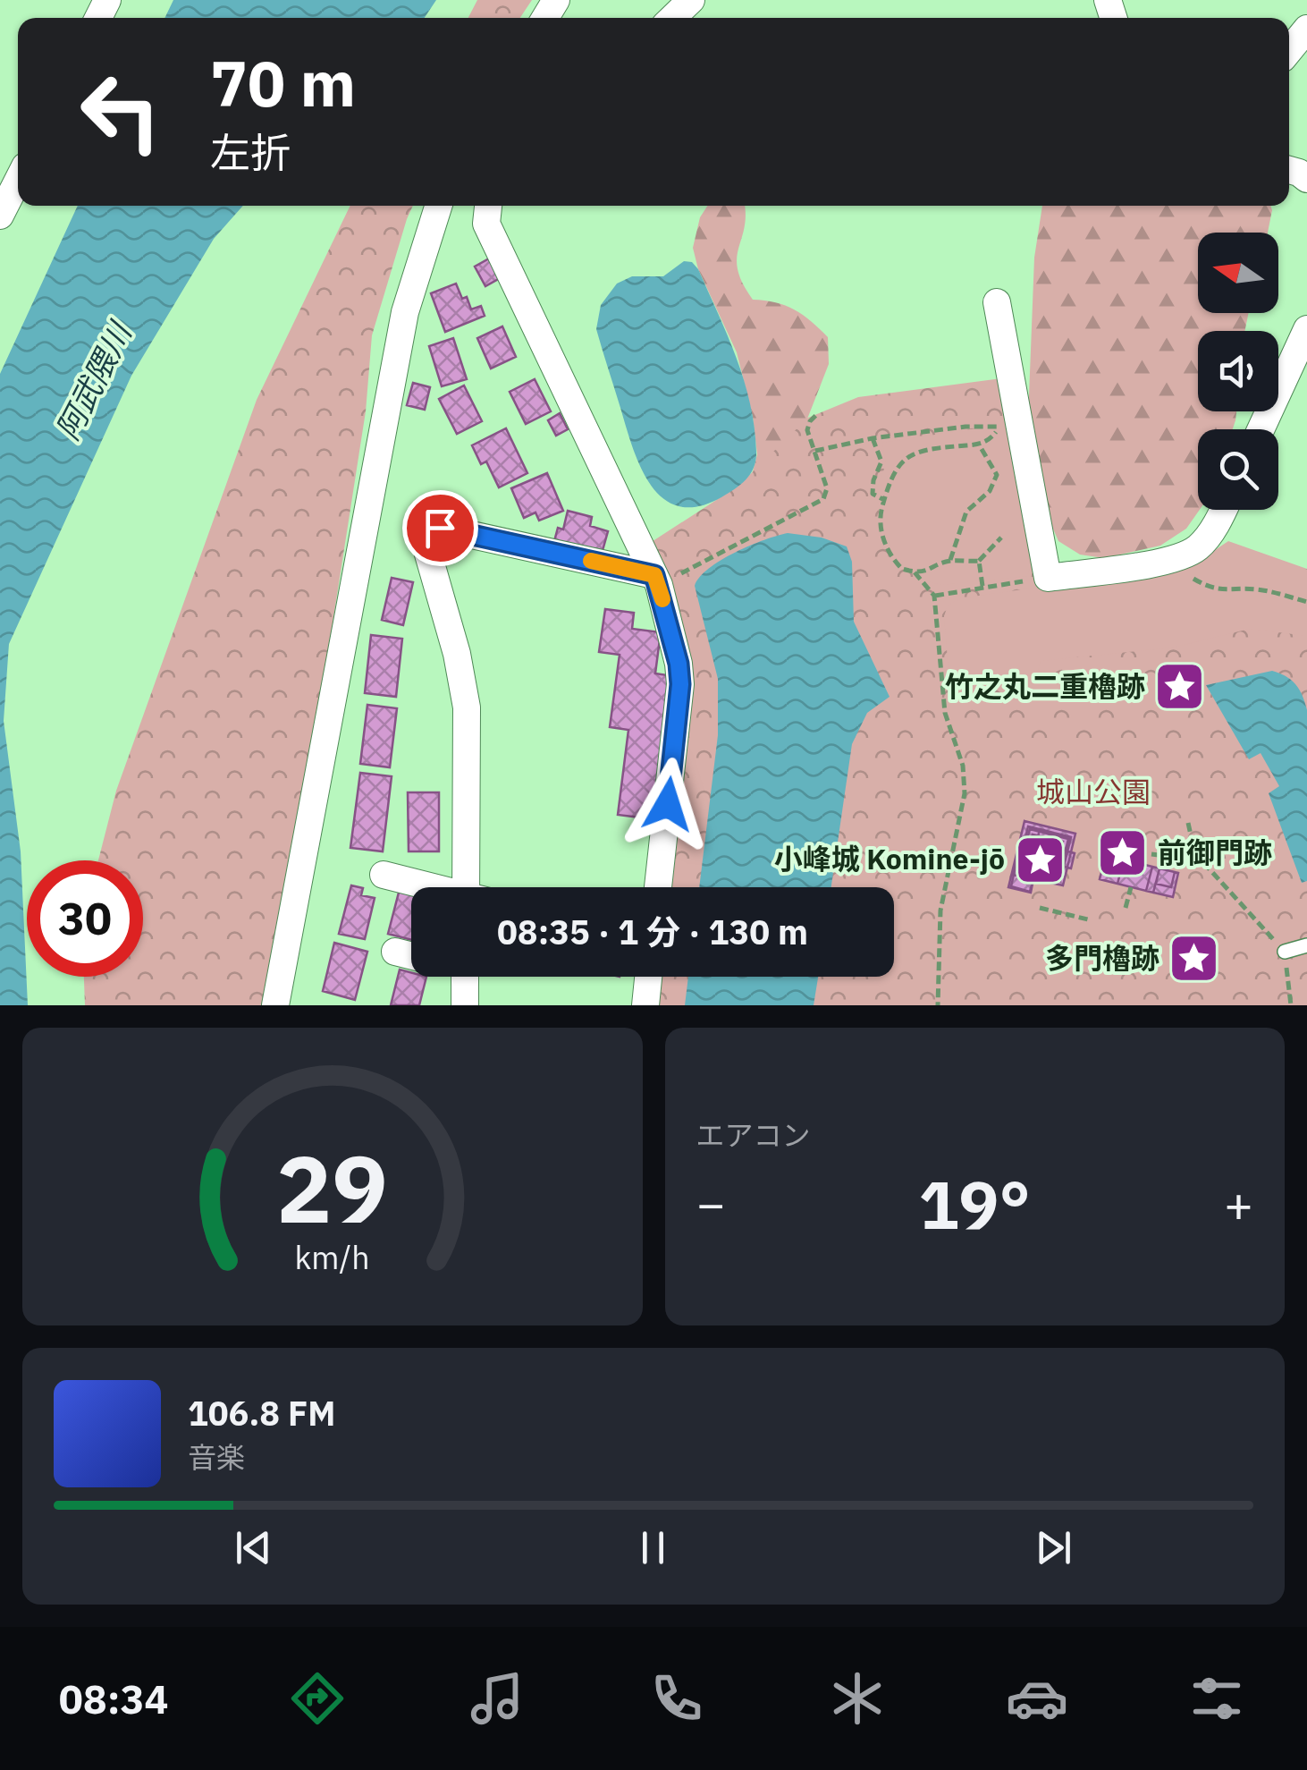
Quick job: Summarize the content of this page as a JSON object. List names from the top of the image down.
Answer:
{
  "water": ["阿武隈川"],
  "parks": ["城山公園"],
  "places": {
    "place": [
      "竹之丸二重櫓跡",
      "前御門跡",
      "小峰城 Komine-jō",
      "多門櫓跡"
    ]
  },
  "north": "left",
  "page": {
    "turn": ["70 m", "左折"],
    "limit": "30",
    "trip": "08:35 · 1 分 · 130 m",
    "tile": "エアコン",
    "heat": ["−", "19°", "+"],
    "song": ["106.8 FM", "音楽"],
    "tabs": "08:34",
    "gauge": ["29", "km/h"]
  }
}
